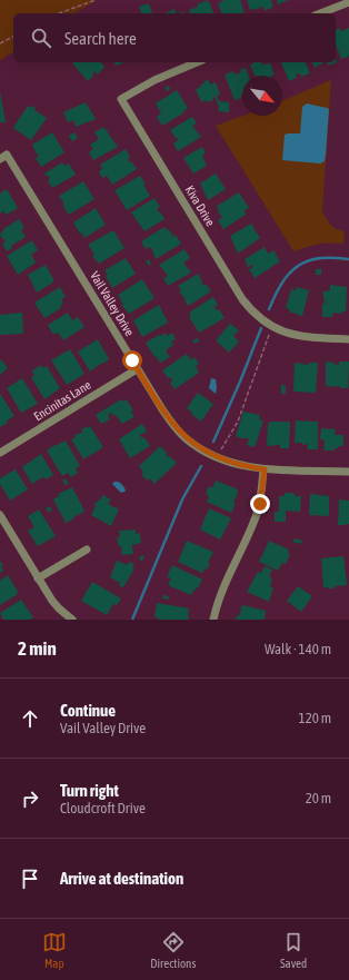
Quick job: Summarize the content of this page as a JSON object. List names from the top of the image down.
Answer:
{
  "streets": {
    "street": ["Kiva Drive", "Vail Valley Drive", "Encinitas Lane"]
  },
  "crossings": [
    ["Vail Valley Drive", "Encinitas Lane"]
  ],
  "north": "bottom right",
  "page": {
    "search": "Search here",
    "heading": ["2 min", "Walk · 140 m"],
    "list": [
      ["Continue", "Vail Valley Drive", "120 m"],
      ["Turn right", "Cloudcroft Drive", "20 m"],
      "Arrive at destination"
    ],
    "nav": ["Map", "Directions", "Saved"]
  }
}
